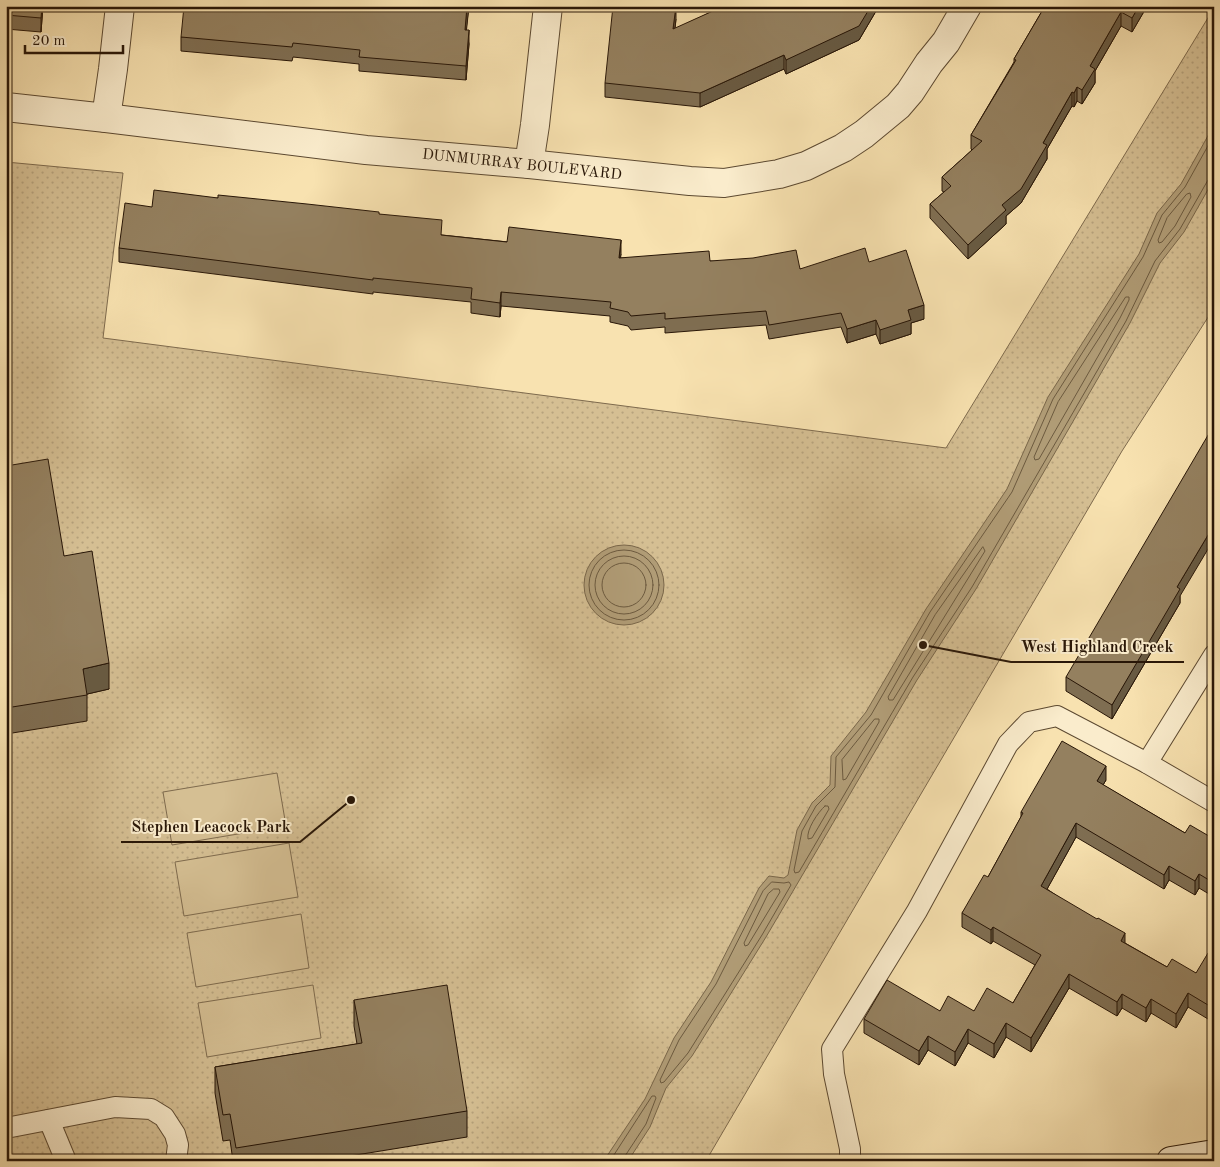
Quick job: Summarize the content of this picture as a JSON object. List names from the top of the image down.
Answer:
{
  "streets": {
    "street": ["DUNMURRAY BOULEVARD"]
  },
  "places": ["West Highland Creek", "Stephen Leacock Park"],
  "scale_bar": "20 m"
}
